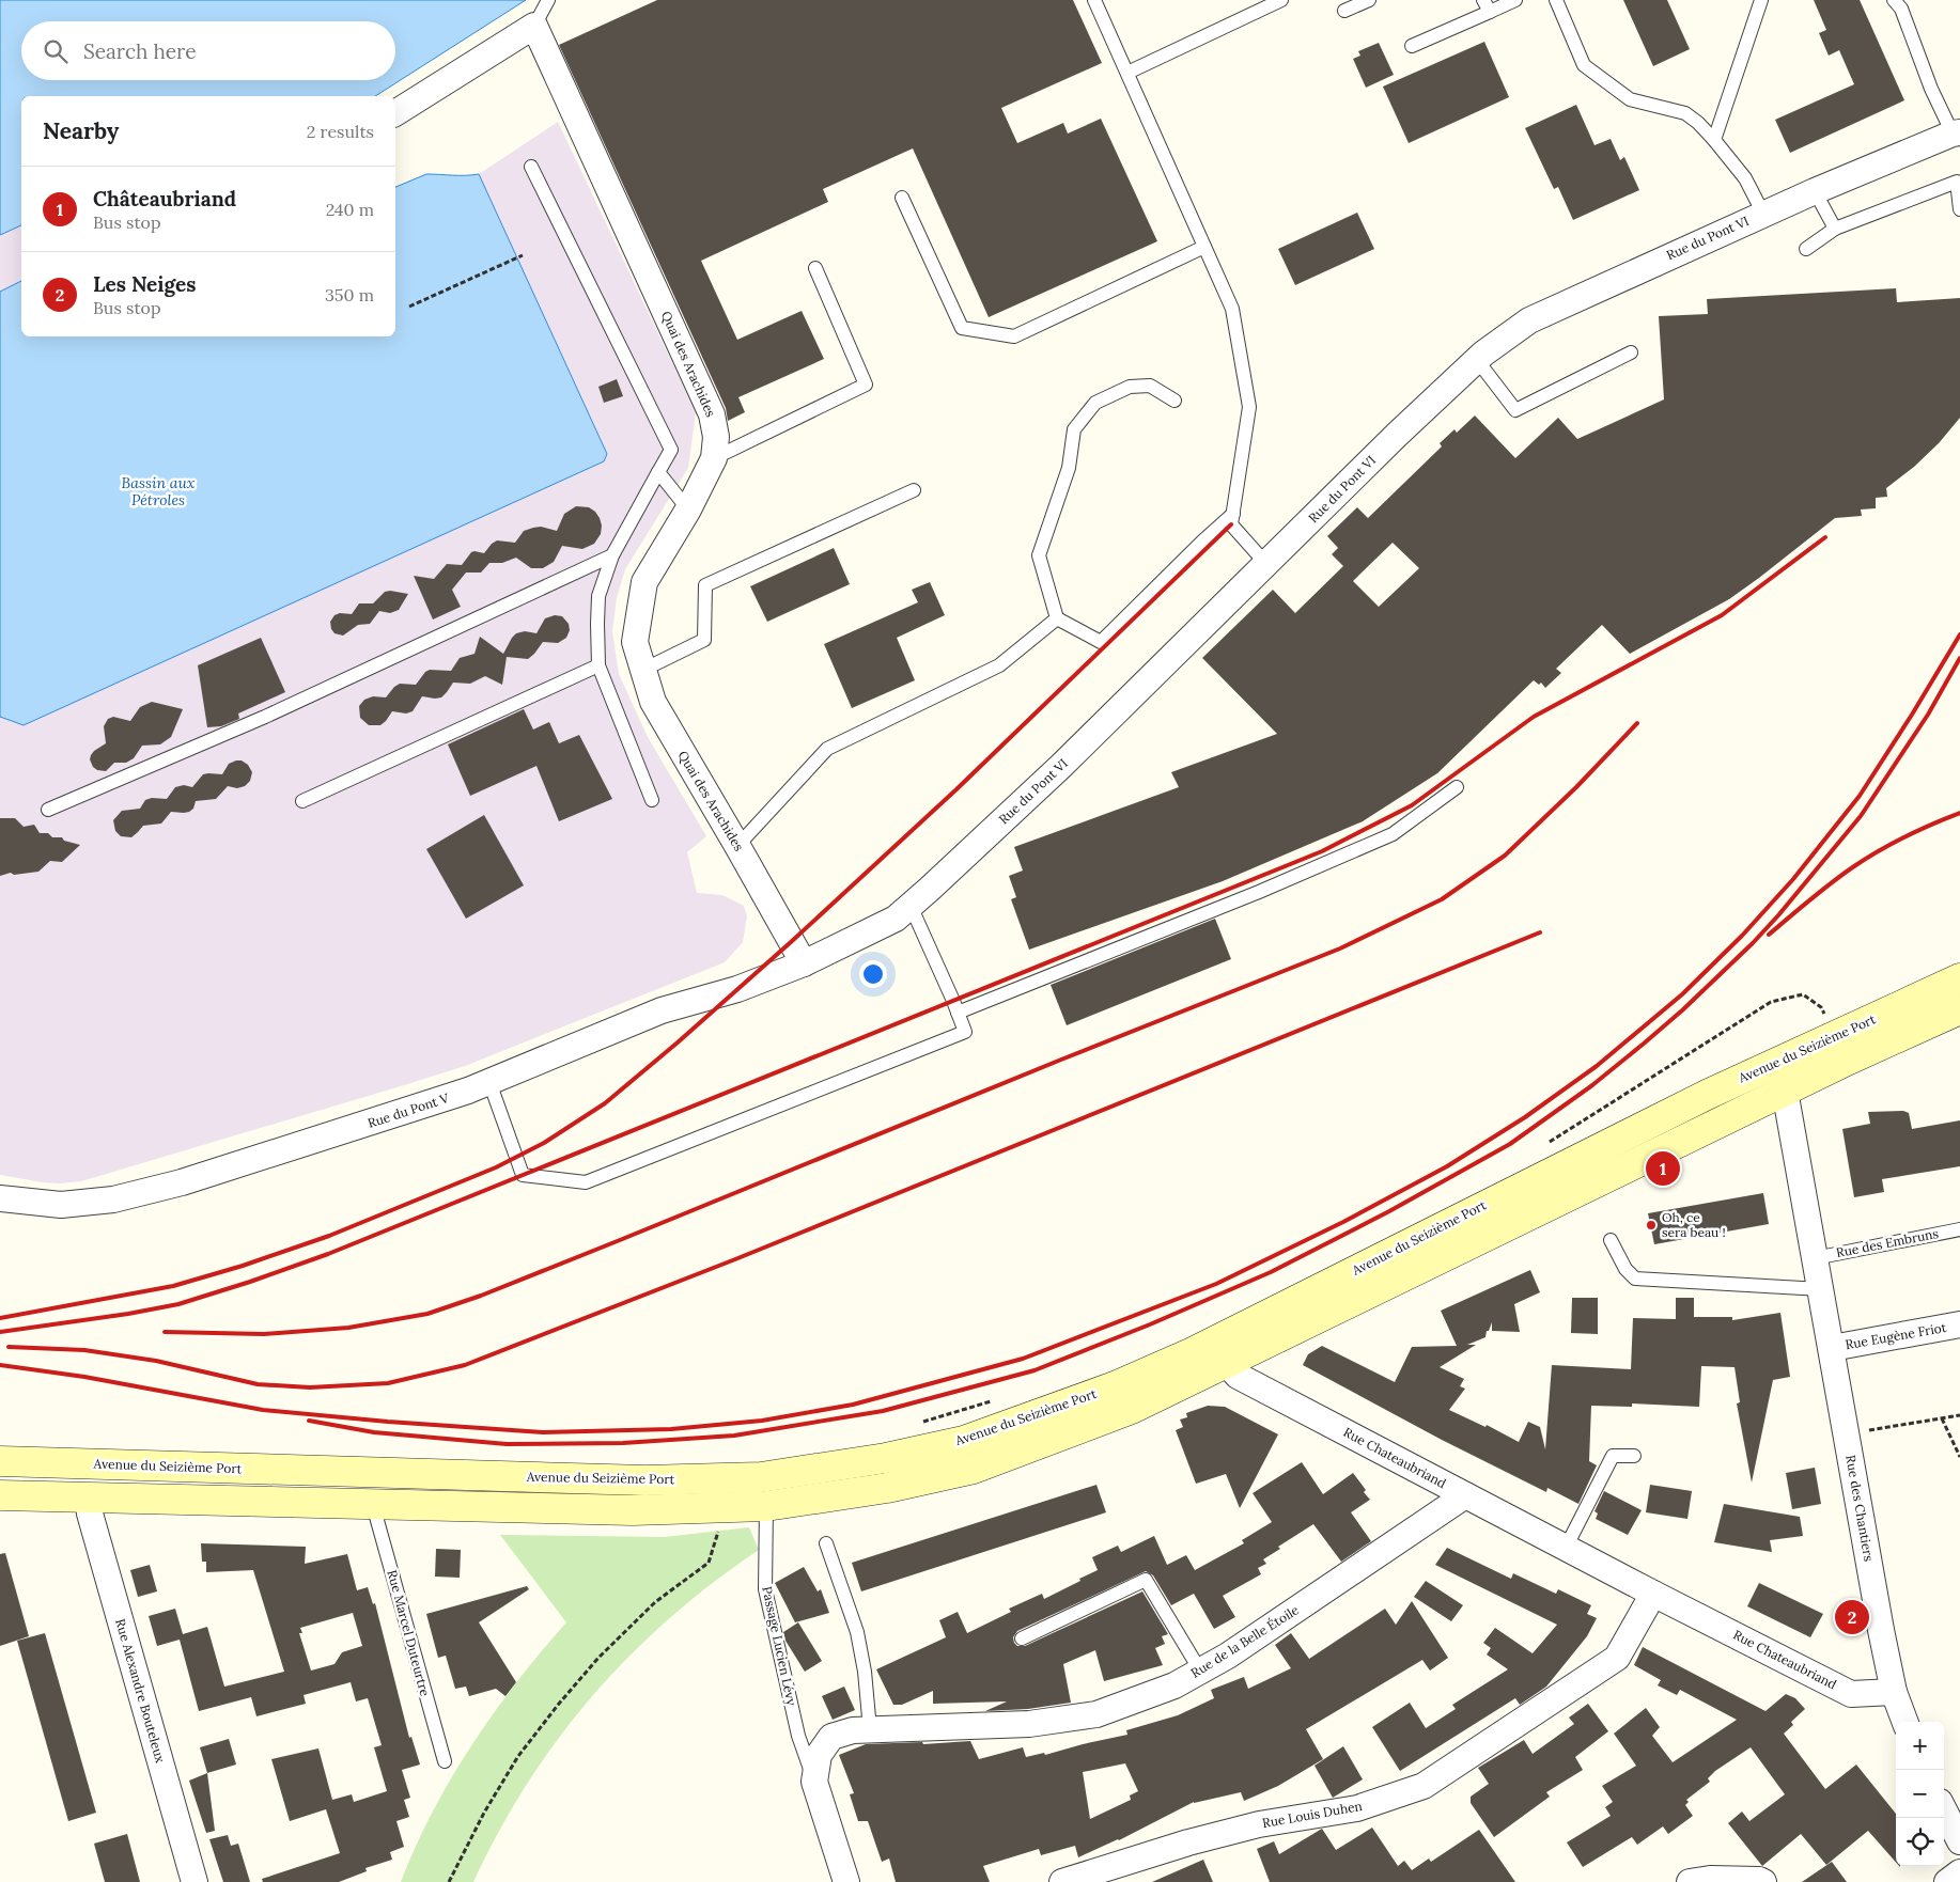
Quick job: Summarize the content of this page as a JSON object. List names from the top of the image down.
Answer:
{
  "streets": {
    "main road": ["Avenue du Seizième Port"],
    "street": [
      "Rue du Pont VI",
      "Quai des Arachides",
      "Rue du Pont V",
      "Rue Eugène Friot",
      "Rue Chateaubriand",
      "Rue des Chantiers",
      "Rue de la Belle Étoile",
      "Rue Alexandre Bouteleux",
      "Rue Louis Duhen"
    ],
    "lane": ["Rue des Embruns", "Rue Marcel Duteurtre", "Passage Lucien Lévy"]
  },
  "crossings": [
    ["Rue du Pont VI", "Quai des Arachides"],
    ["Rue du Pont VI", "Rue du Pont V"],
    ["Quai des Arachides", "Rue du Pont V"],
    ["Avenue du Seizième Port", "Rue Chateaubriand"],
    ["Avenue du Seizième Port", "Rue des Chantiers"],
    ["Avenue du Seizième Port", "Rue Marcel Duteurtre"],
    ["Avenue du Seizième Port", "Passage Lucien Lévy"],
    ["Avenue du Seizième Port", "Rue Alexandre Bouteleux"],
    ["Rue des Embruns", "Rue des Chantiers"],
    ["Rue Eugène Friot", "Rue des Chantiers"],
    ["Rue Chateaubriand", "Rue des Chantiers"],
    ["Rue Chateaubriand", "Rue de la Belle Étoile"],
    ["Rue Chateaubriand", "Rue Louis Duhen"],
    ["Rue de la Belle Étoile", "Passage Lucien Lévy"]
  ],
  "water": ["Bassin aux Pétroles"],
  "places": ["Oh, ce sera beau !"],
  "page": {
    "search": "Search here",
    "heading": ["Nearby", "2 results"],
    "list": [
      {
        "mark": "1",
        "name": "Châteaubriand",
        "note": "Bus stop",
        "value": "240 m"
      },
      {
        "mark": "2",
        "name": "Les Neiges",
        "note": "Bus stop",
        "value": "350 m"
      }
    ],
    "pins": ["1", "2"],
    "map_buttons": ["+", "−"]
  }
}
